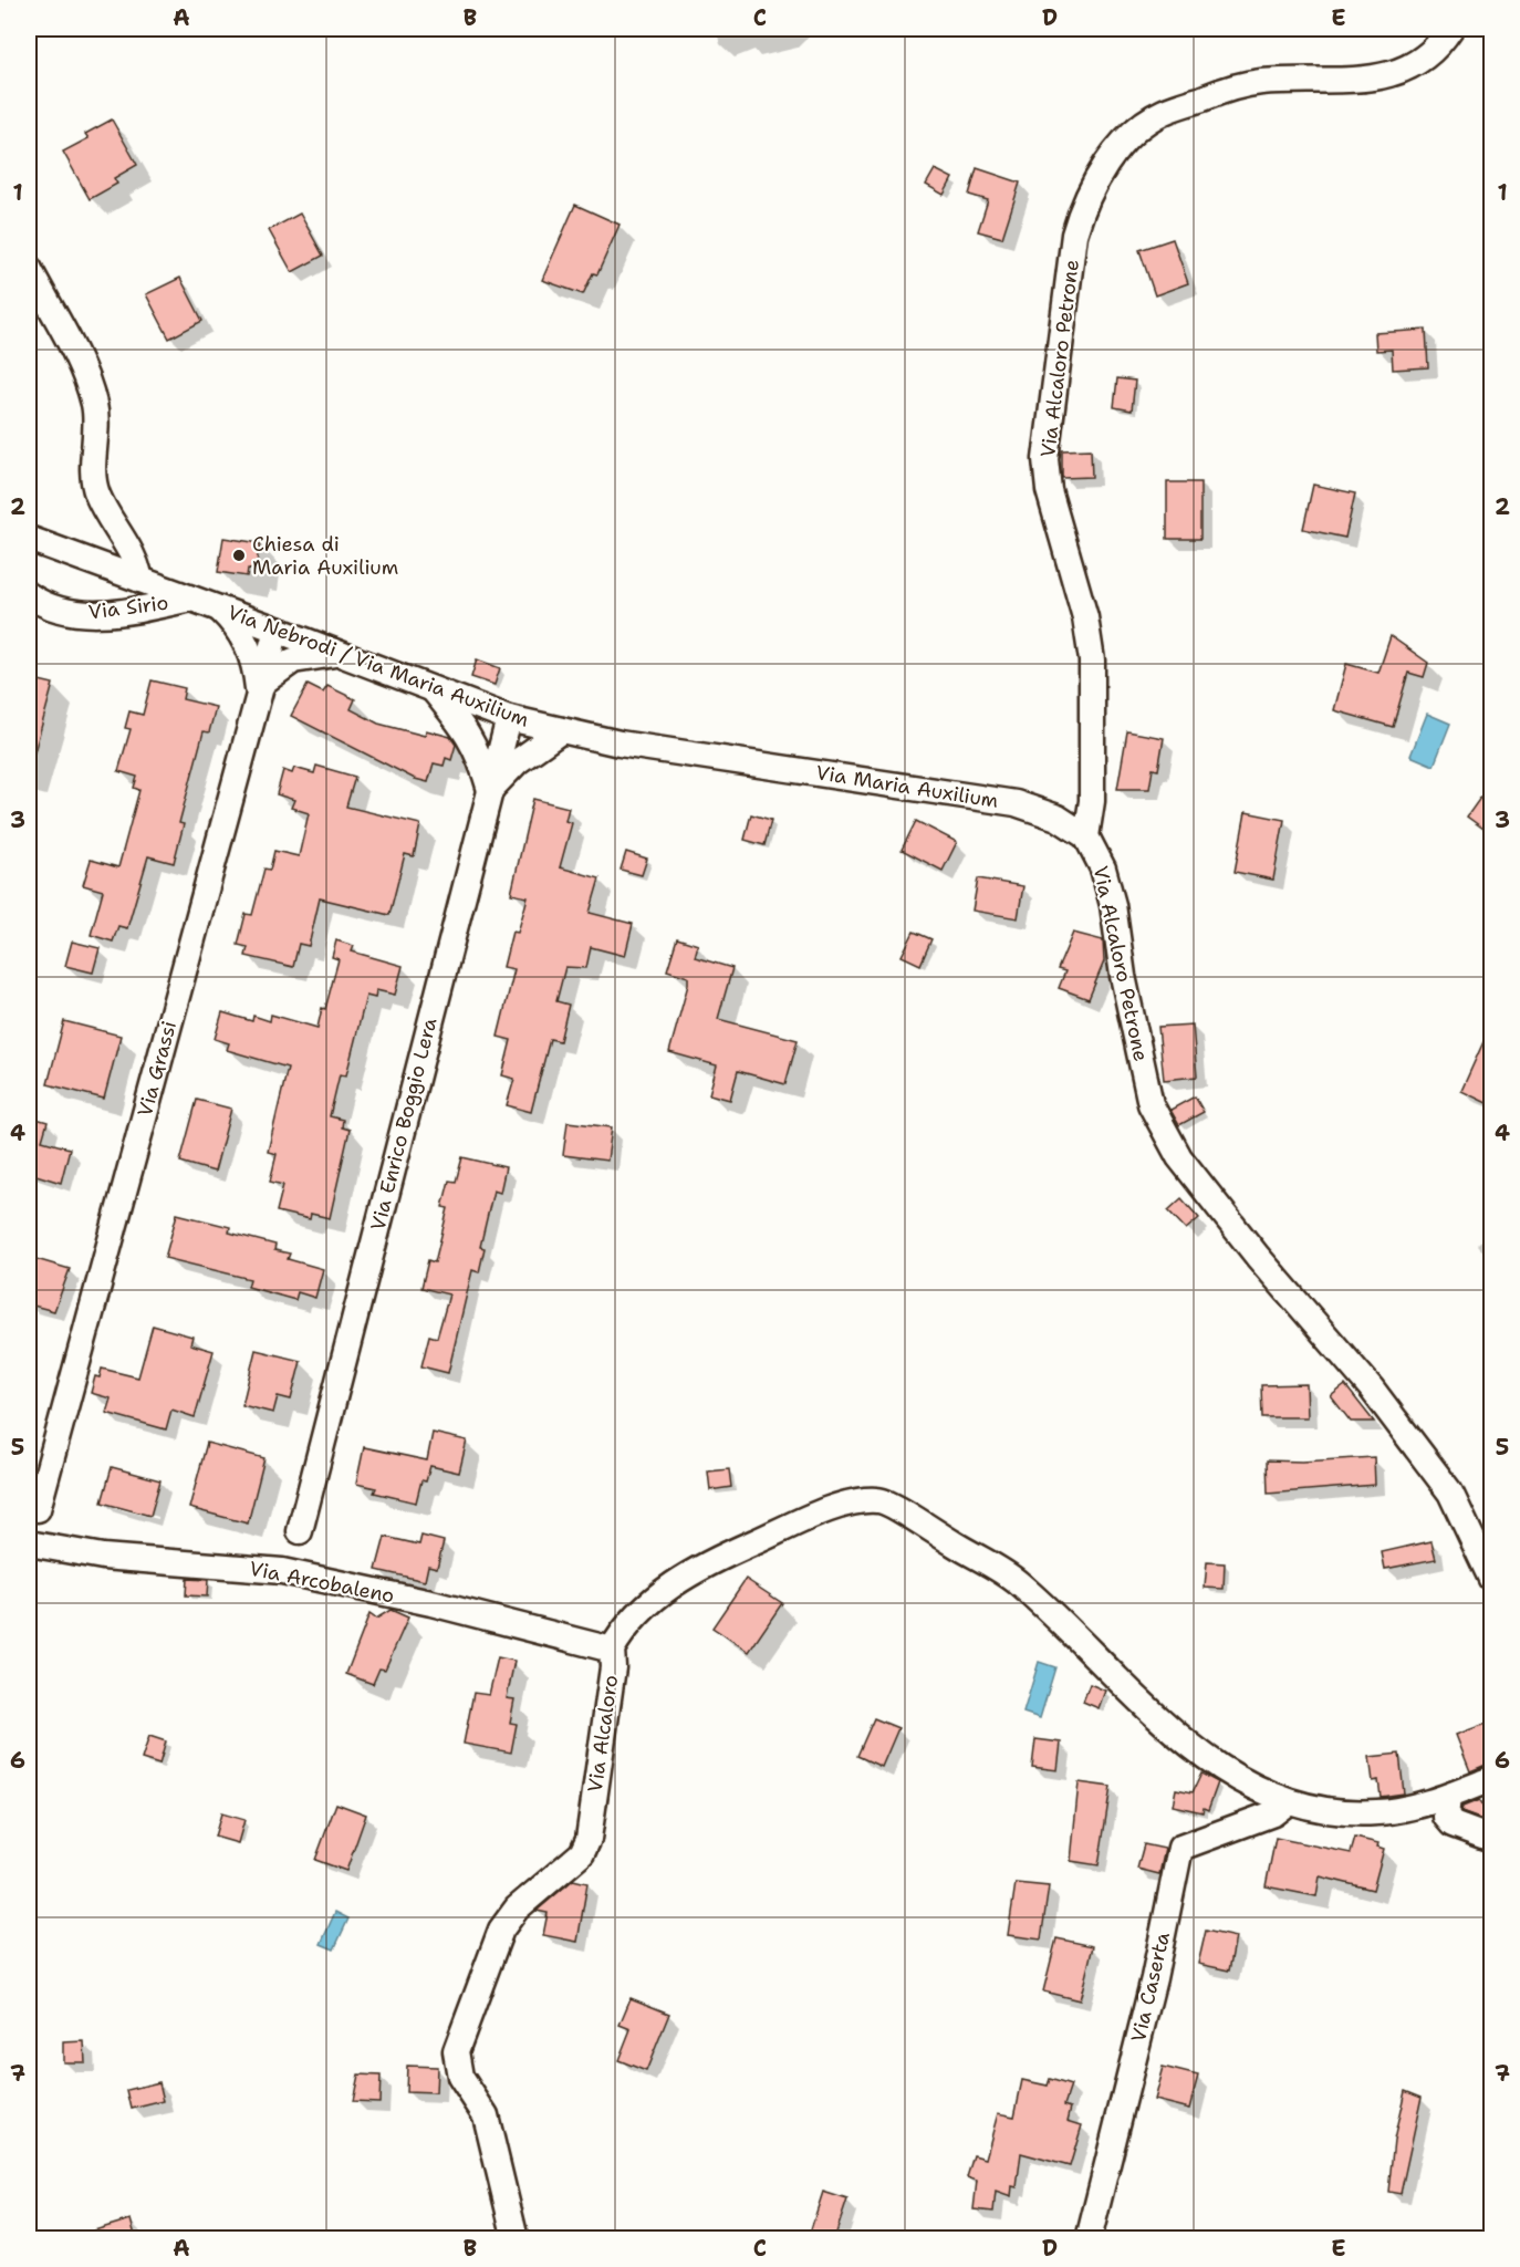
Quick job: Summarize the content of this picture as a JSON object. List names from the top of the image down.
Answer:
{
  "streets": {
    "street": [
      "Via Alcaloro Petrone",
      "Via Sirio",
      "Via Nebrodi / Via Maria Auxilium",
      "Via Maria Auxilium",
      "Via Grassi",
      "Via Enrico Boggio Lera",
      "Via Arcobaleno",
      "Via Alcaloro",
      "Via Caserta"
    ]
  },
  "crossings": [
    ["Via Alcaloro Petrone", "Via Maria Auxilium"],
    ["Via Sirio", "Via Nebrodi / Via Maria Auxilium"],
    ["Via Nebrodi / Via Maria Auxilium", "Via Maria Auxilium"],
    ["Via Nebrodi / Via Maria Auxilium", "Via Grassi"],
    ["Via Nebrodi / Via Maria Auxilium", "Via Enrico Boggio Lera"],
    ["Via Arcobaleno", "Via Alcaloro"],
    ["Via Alcaloro", "Via Caserta"]
  ],
  "places": ["Chiesa di Maria Auxilium"],
  "grid": {
    "columns": [
      "A",
      "B",
      "C",
      "D",
      "E"
    ],
    "rows": [
      "1",
      "2",
      "3",
      "4",
      "5",
      "6",
      "7"
    ]
  }
}
